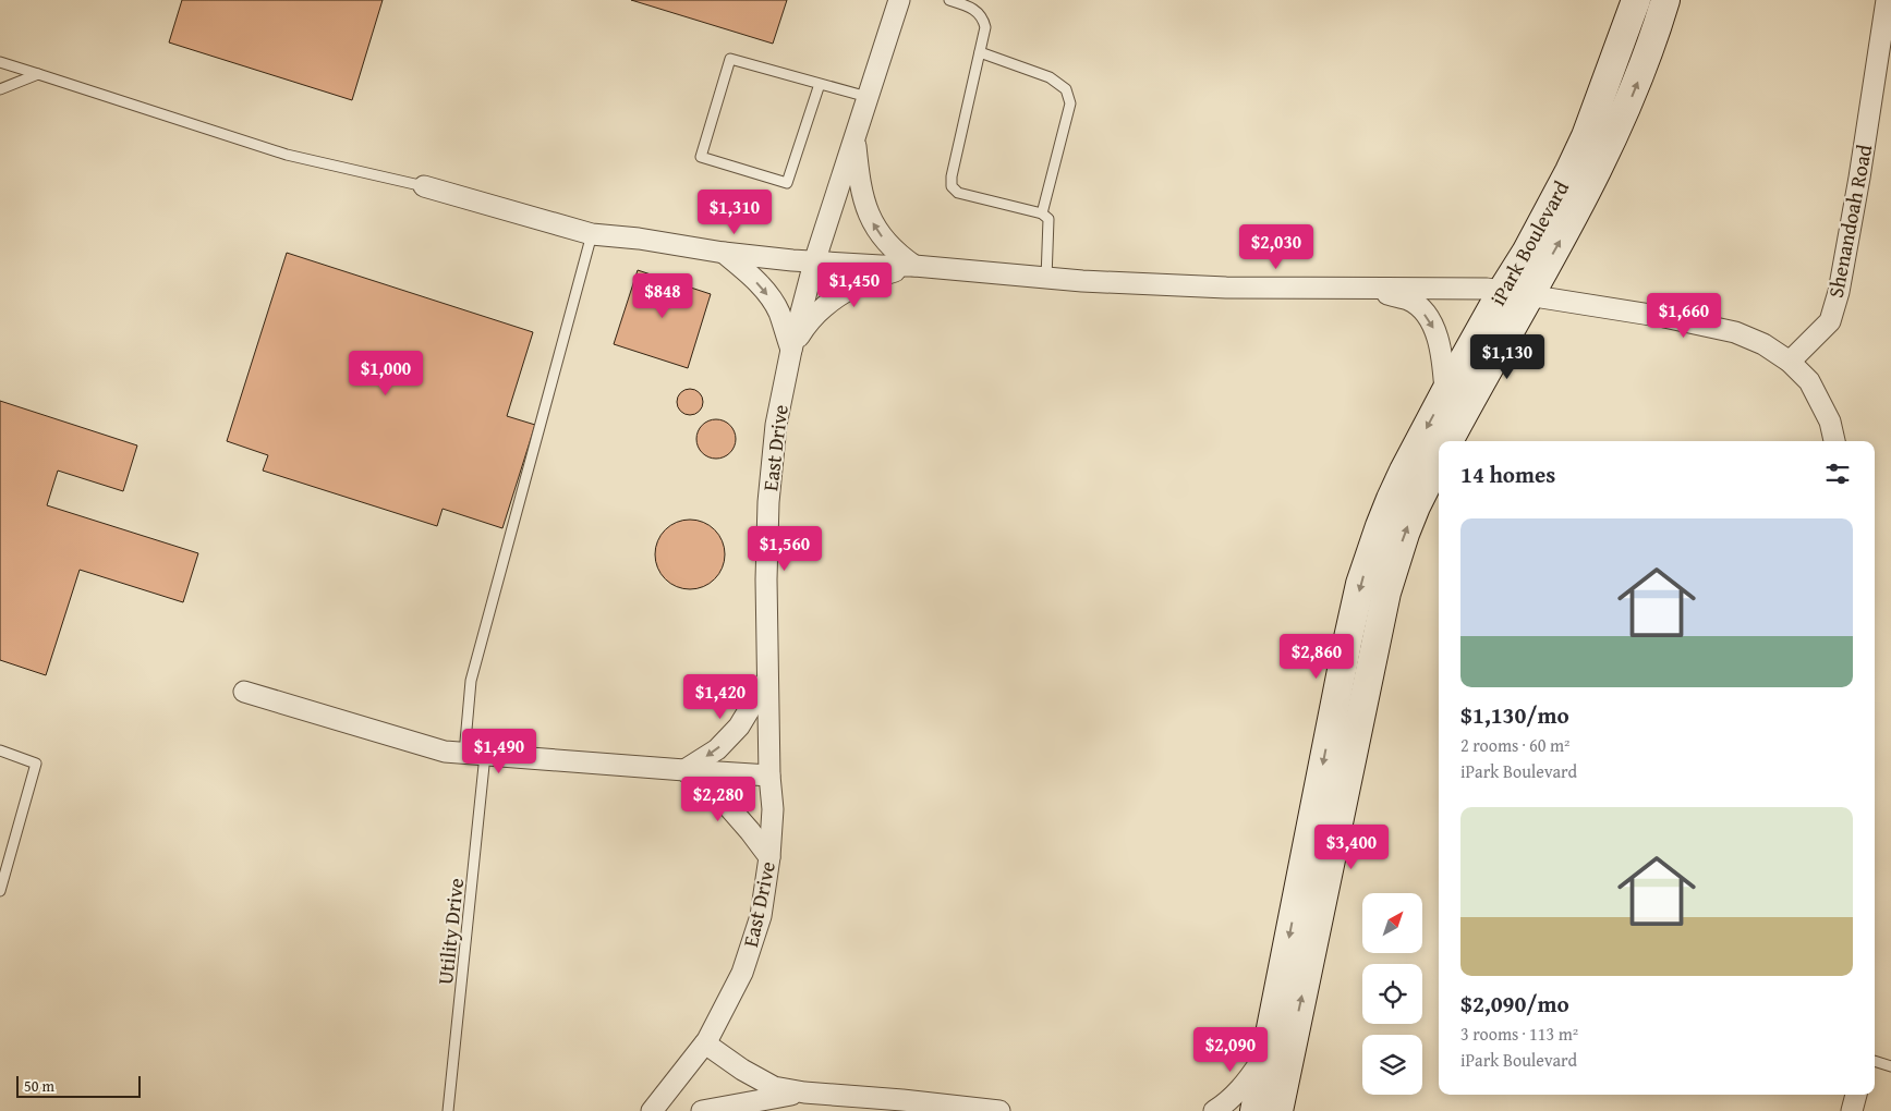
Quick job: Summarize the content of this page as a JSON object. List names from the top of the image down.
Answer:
{
  "streets": {
    "main road": ["iPark Boulevard"],
    "street": ["Shenandoah Road", "East Drive"],
    "lane": ["Utility Drive"]
  },
  "scale_bar": "50 m",
  "north": "top right",
  "page": {
    "price": [
      "$1,310",
      "$2,030",
      "$1,450",
      "$848",
      "$1,660",
      "$1,130",
      "$1,000",
      "$1,560",
      "$2,860",
      "$1,420",
      "$1,490",
      "$2,280",
      "$3,400",
      "$2,090"
    ],
    "heading": "14 homes",
    "list": [
      {
        "name": "$1,130/mo",
        "note": "2 rooms · 60 m² · iPark Boulevard"
      },
      {
        "name": "$2,090/mo",
        "note": "3 rooms · 113 m² · iPark Boulevard"
      }
    ],
    "scale": "50 m"
  }
}
